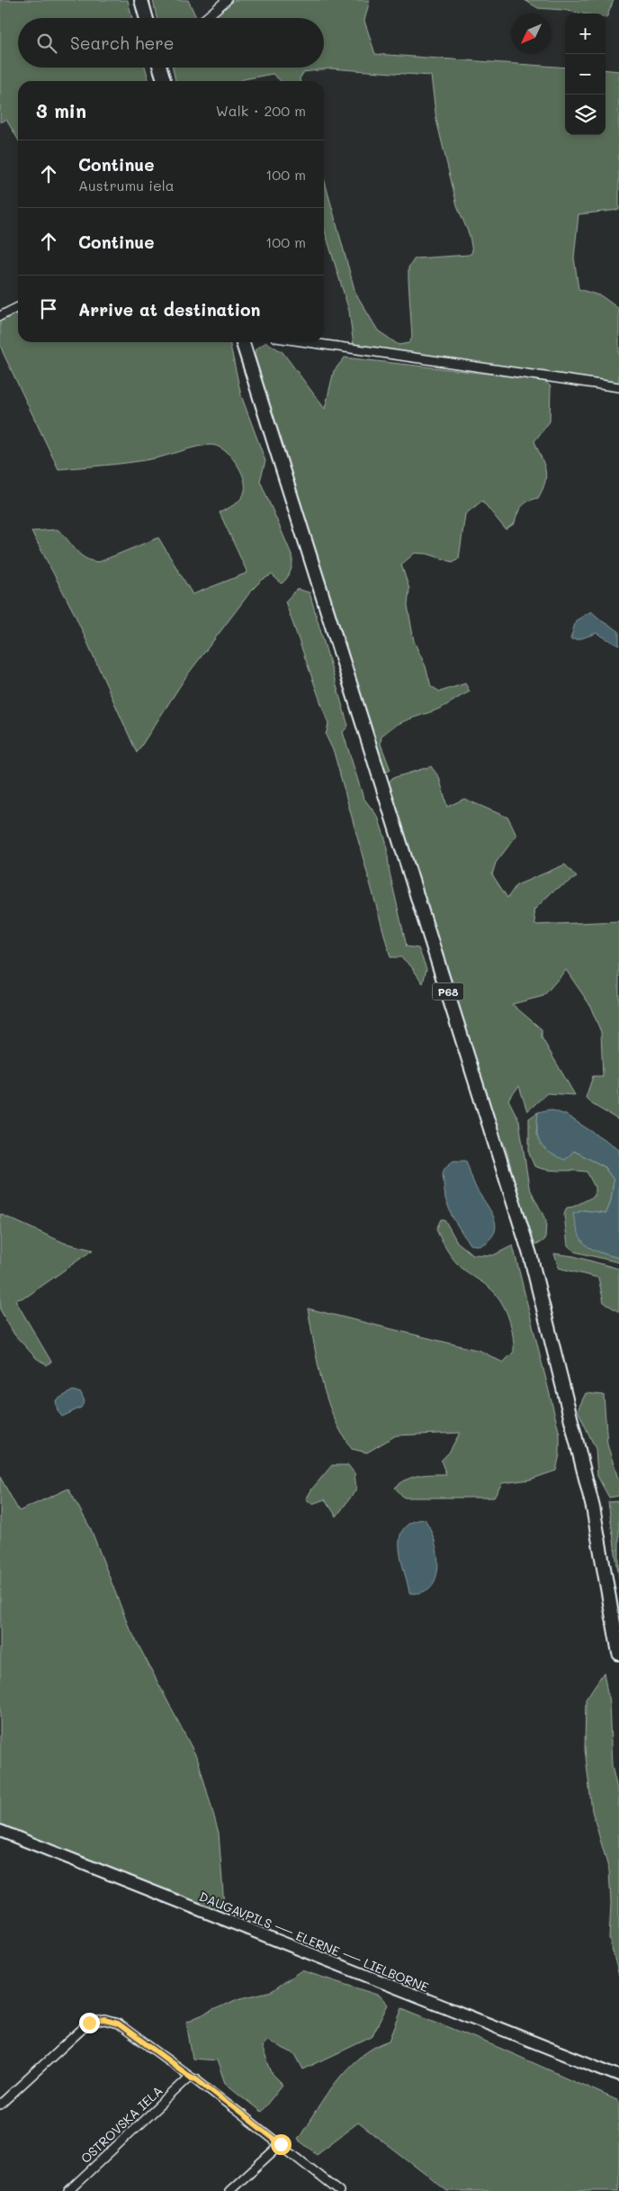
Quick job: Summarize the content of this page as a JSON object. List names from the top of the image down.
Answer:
{
  "streets": {
    "main road": ["P68", "DAUGAVPILS — ELERNE — LIELBORNE"],
    "street": ["OSTROVSKA IELA"]
  },
  "north": "bottom left",
  "page": {
    "map_buttons": ["+", "−"],
    "search": "Search here",
    "heading": ["3 min", "Walk · 200 m"],
    "list": [
      ["Continue", "Austrumu iela", "100 m"],
      ["Continue", "100 m"],
      "Arrive at destination"
    ]
  }
}
